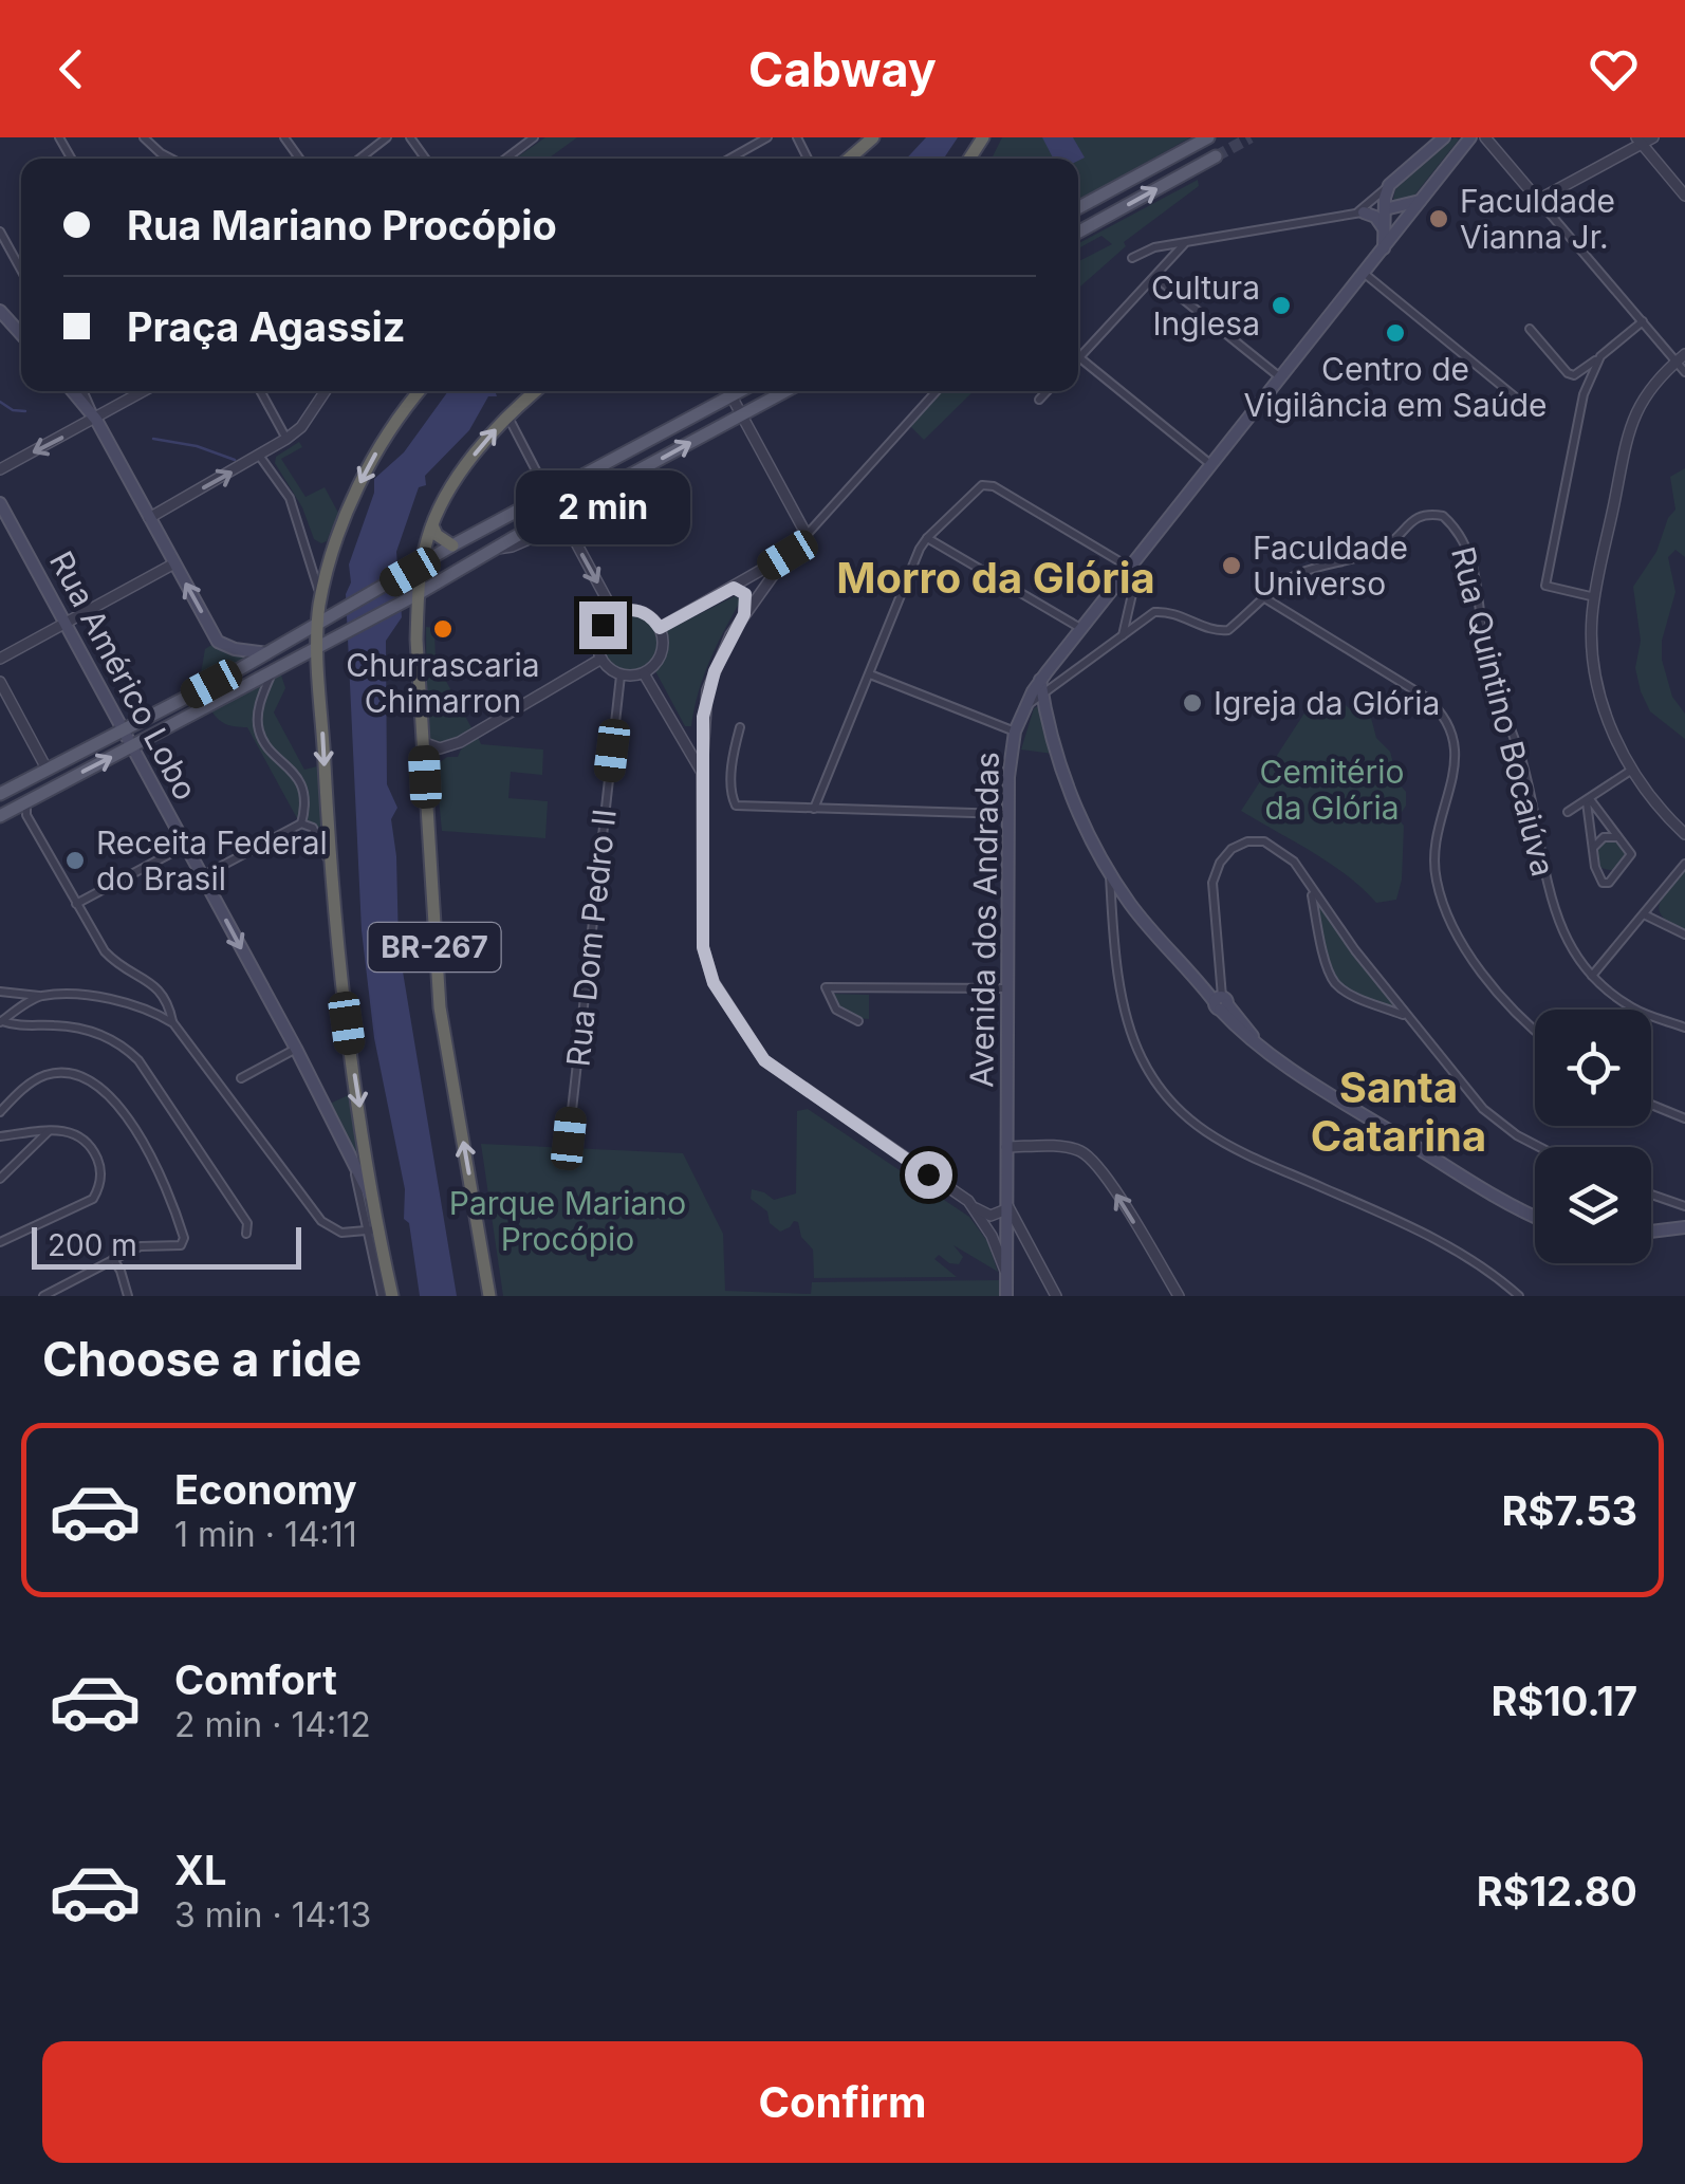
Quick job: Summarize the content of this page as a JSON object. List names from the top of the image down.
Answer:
{
  "streets": {
    "highway": ["BR-267"],
    "main road": ["Rua Américo Lobo", "Avenida dos Andradas"],
    "street": ["Rua Quintino Bocaiúva", "Rua Dom Pedro II"]
  },
  "crossings": [
    ["Rua Américo Lobo", "BR-267"]
  ],
  "districts": ["Morro da Glória", "Santa Catarina"],
  "parks": ["Cemitério da Glória", "Parque Mariano Procópio"],
  "places": [
    "Faculdade Vianna Jr.",
    "Cultura Inglesa",
    "Centro de Vigilância em Saúde",
    "Faculdade Universo",
    "Churrascaria Chimarron",
    "Igreja da Glória",
    "Receita Federal do Brasil"
  ],
  "scale_bar": "200 m",
  "page": {
    "header": "Cabway",
    "banner": ["Rua Mariano Procópio", "Praça Agassiz"],
    "bubble": "2 min",
    "scale": "200 m",
    "heading": "Choose a ride",
    "list": [
      {
        "name": "Economy",
        "note": "1 min · 14:11",
        "value": "R$7.53"
      },
      {
        "name": "Comfort",
        "note": "2 min · 14:12",
        "value": "R$10.17"
      },
      {
        "name": "XL",
        "note": "3 min · 14:13",
        "value": "R$12.80"
      }
    ],
    "buttons": "Confirm"
  }
}
